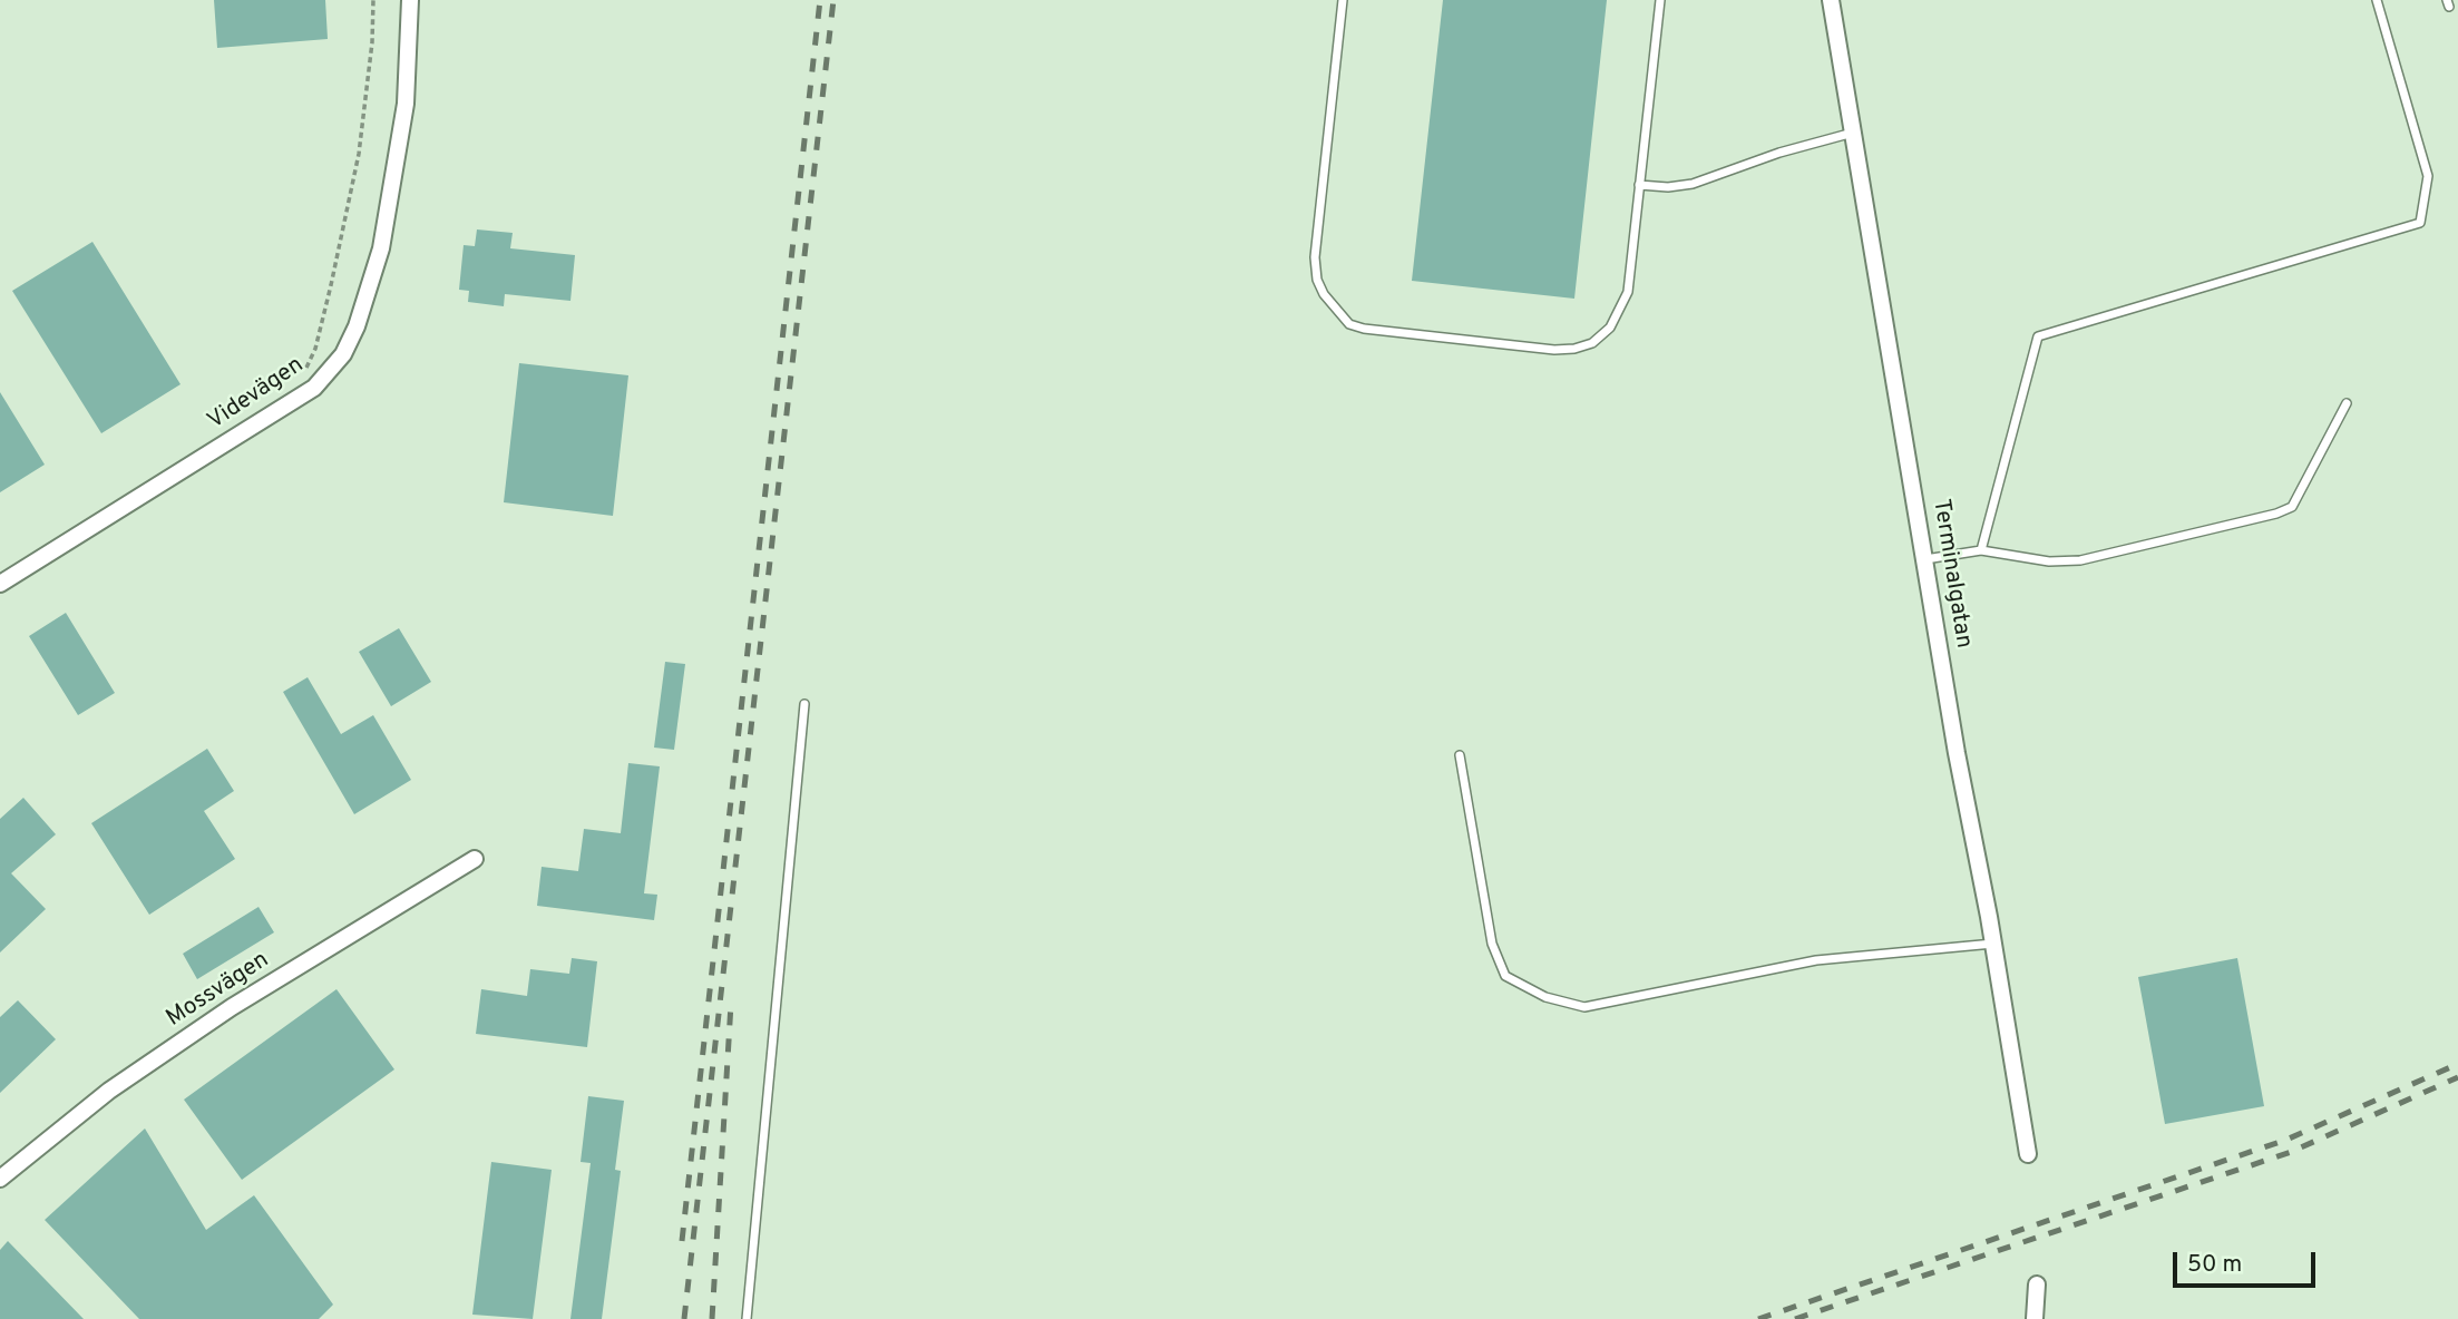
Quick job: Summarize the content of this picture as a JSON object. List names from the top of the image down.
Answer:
{
  "streets": {
    "street": ["Videvägen", "Terminalgatan", "Mossvägen"]
  },
  "scale_bar": "50 m"
}
